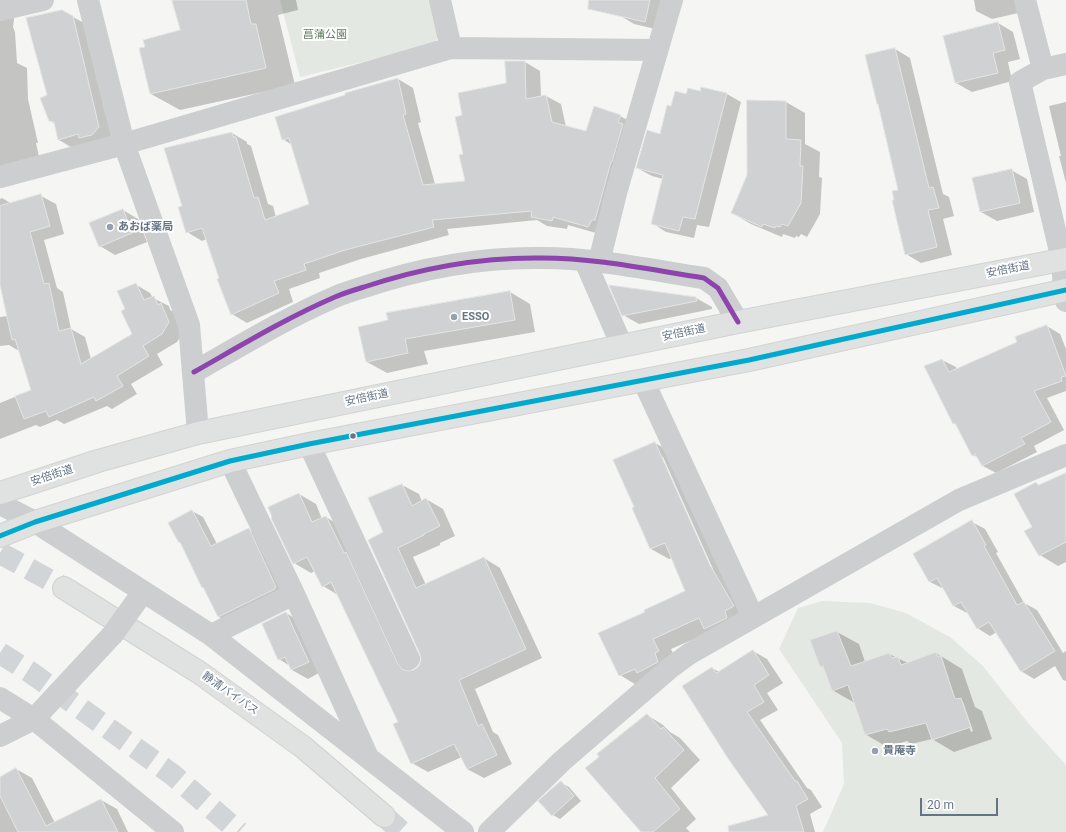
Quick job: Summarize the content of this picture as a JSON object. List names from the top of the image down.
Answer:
{
  "streets": {
    "main road": ["安倍街道", "静清バイパス"]
  },
  "parks": ["菖蒲公園"],
  "places": ["あおば薬局", "ESSO", "貴庵寺"],
  "scale_bar": "20 m"
}
